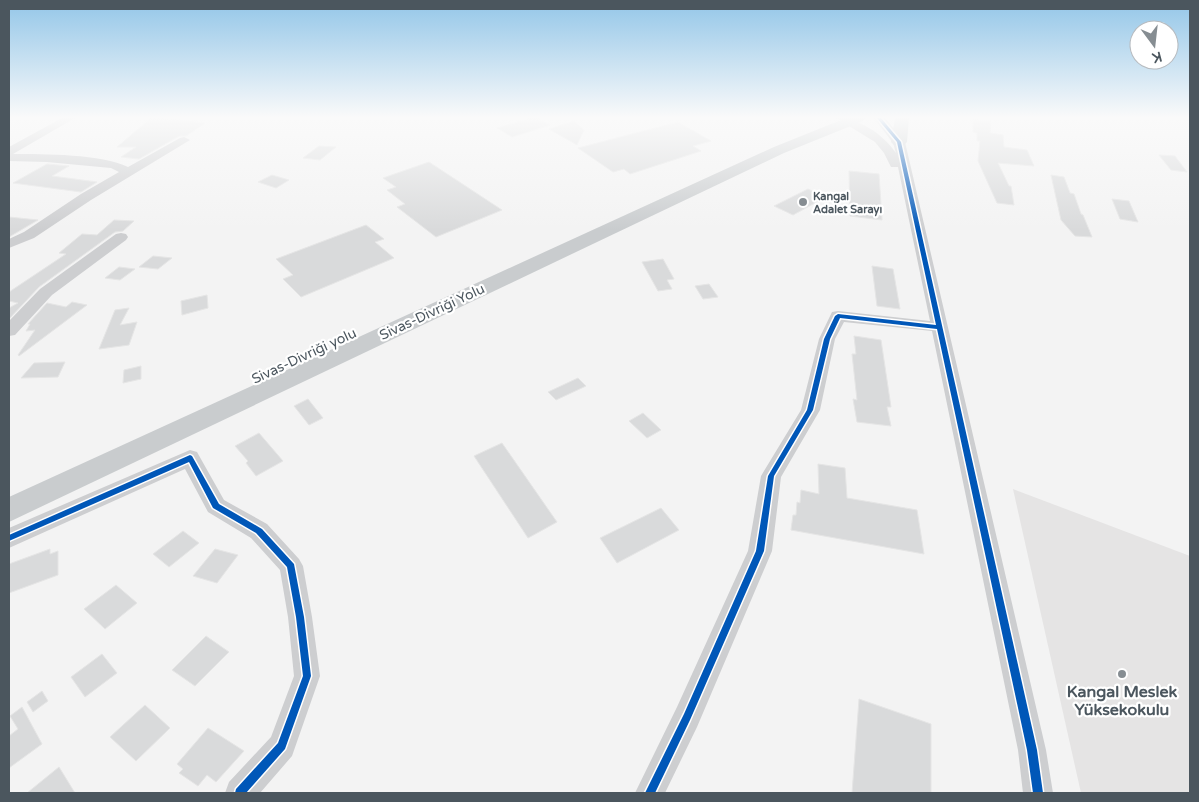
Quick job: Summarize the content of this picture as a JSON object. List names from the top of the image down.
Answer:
{
  "streets": {
    "main road": ["Sivas-Divriği Yolu", "Sivas-Divriği yolu"]
  },
  "places": ["Kangal Adalet Sarayı", "Kangal Meslek Yüksekokulu"],
  "north": "bottom"
}
